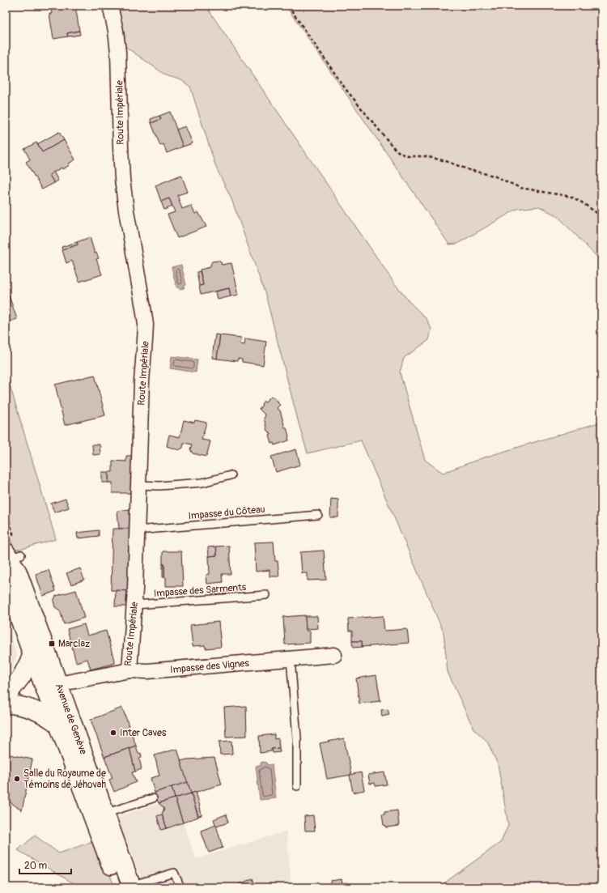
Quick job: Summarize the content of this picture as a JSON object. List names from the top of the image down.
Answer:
{
  "streets": {
    "main road": ["Avenue de Genève"],
    "street": ["Route Impériale", "Impasse des Vignes"],
    "lane": ["Impasse du Côteau", "Impasse des Sarments"]
  },
  "crossings": [
    ["Route Impériale", "Impasse du Côteau"],
    ["Route Impériale", "Impasse des Sarments"],
    ["Route Impériale", "Impasse des Vignes"],
    ["Route Impériale", "Avenue de Genève"]
  ],
  "places": {
    "transit": ["Marclaz"],
    "other": ["Inter Caves", "Salle du Royaume de Témoins de Jéhovah"]
  },
  "scale_bar": "20 m"
}
